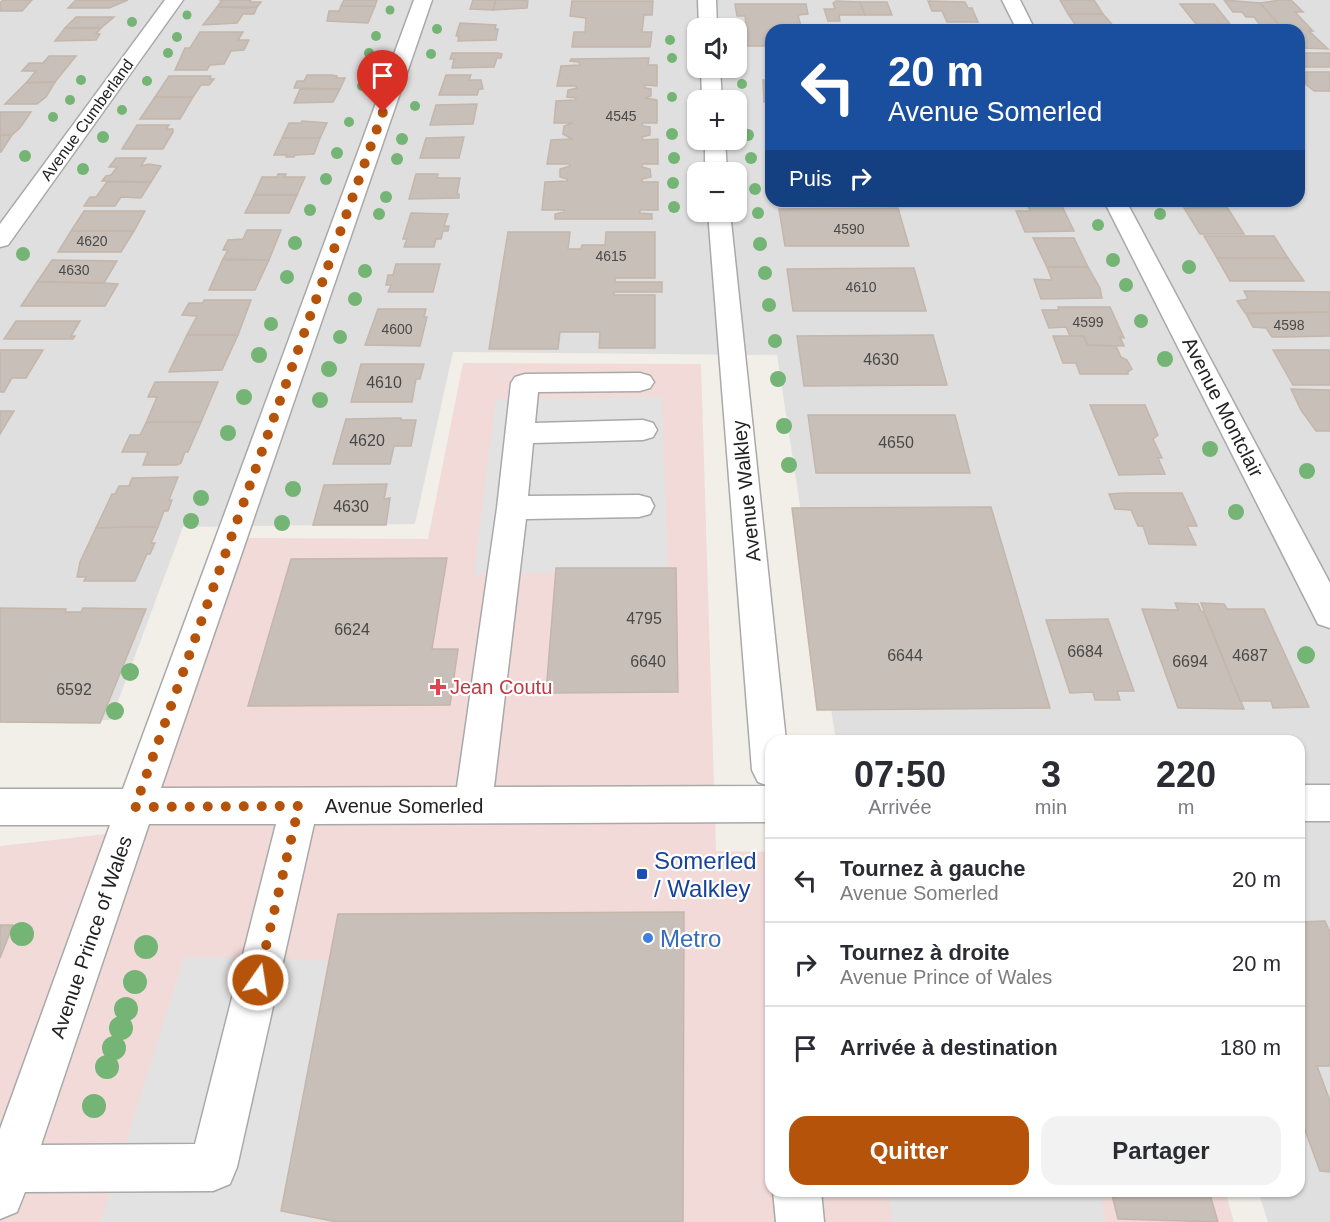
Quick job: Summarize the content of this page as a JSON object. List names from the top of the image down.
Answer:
{
  "streets": {
    "street": [
      "Avenue Cumberland",
      "Avenue Montclair",
      "Avenue Walkley",
      "Avenue Somerled",
      "Avenue Prince of Wales"
    ]
  },
  "crossings": [
    ["Avenue Somerled", "Avenue Prince of Wales"]
  ],
  "places": {
    "health": ["Jean Coutu"],
    "transit": ["Somerled / Walkley"],
    "other": ["Metro"]
  },
  "house_numbers": [
    "4545",
    "4590",
    "4620",
    "4615",
    "4630",
    "4610",
    "4599",
    "4598",
    "4600",
    "4630",
    "4610",
    "4620",
    "4650",
    "4630",
    "4795",
    "6624",
    "6684",
    "6644",
    "4687",
    "6640",
    "6694",
    "6592"
  ],
  "page": {
    "map_buttons": ["+", "−"],
    "turn": ["20 m", "Avenue Somerled"],
    "then": "Puis",
    "eta": [
      "07:50",
      "Arrivée",
      "3",
      "min",
      "220",
      "m"
    ],
    "list": [
      {
        "name": "Tournez à gauche",
        "note": "Avenue Somerled",
        "value": "20 m"
      },
      {
        "name": "Tournez à droite",
        "note": "Avenue Prince of Wales",
        "value": "20 m"
      },
      {
        "name": "Arrivée à destination",
        "value": "180 m"
      }
    ],
    "buttons": ["Quitter", "Partager"]
  }
}
